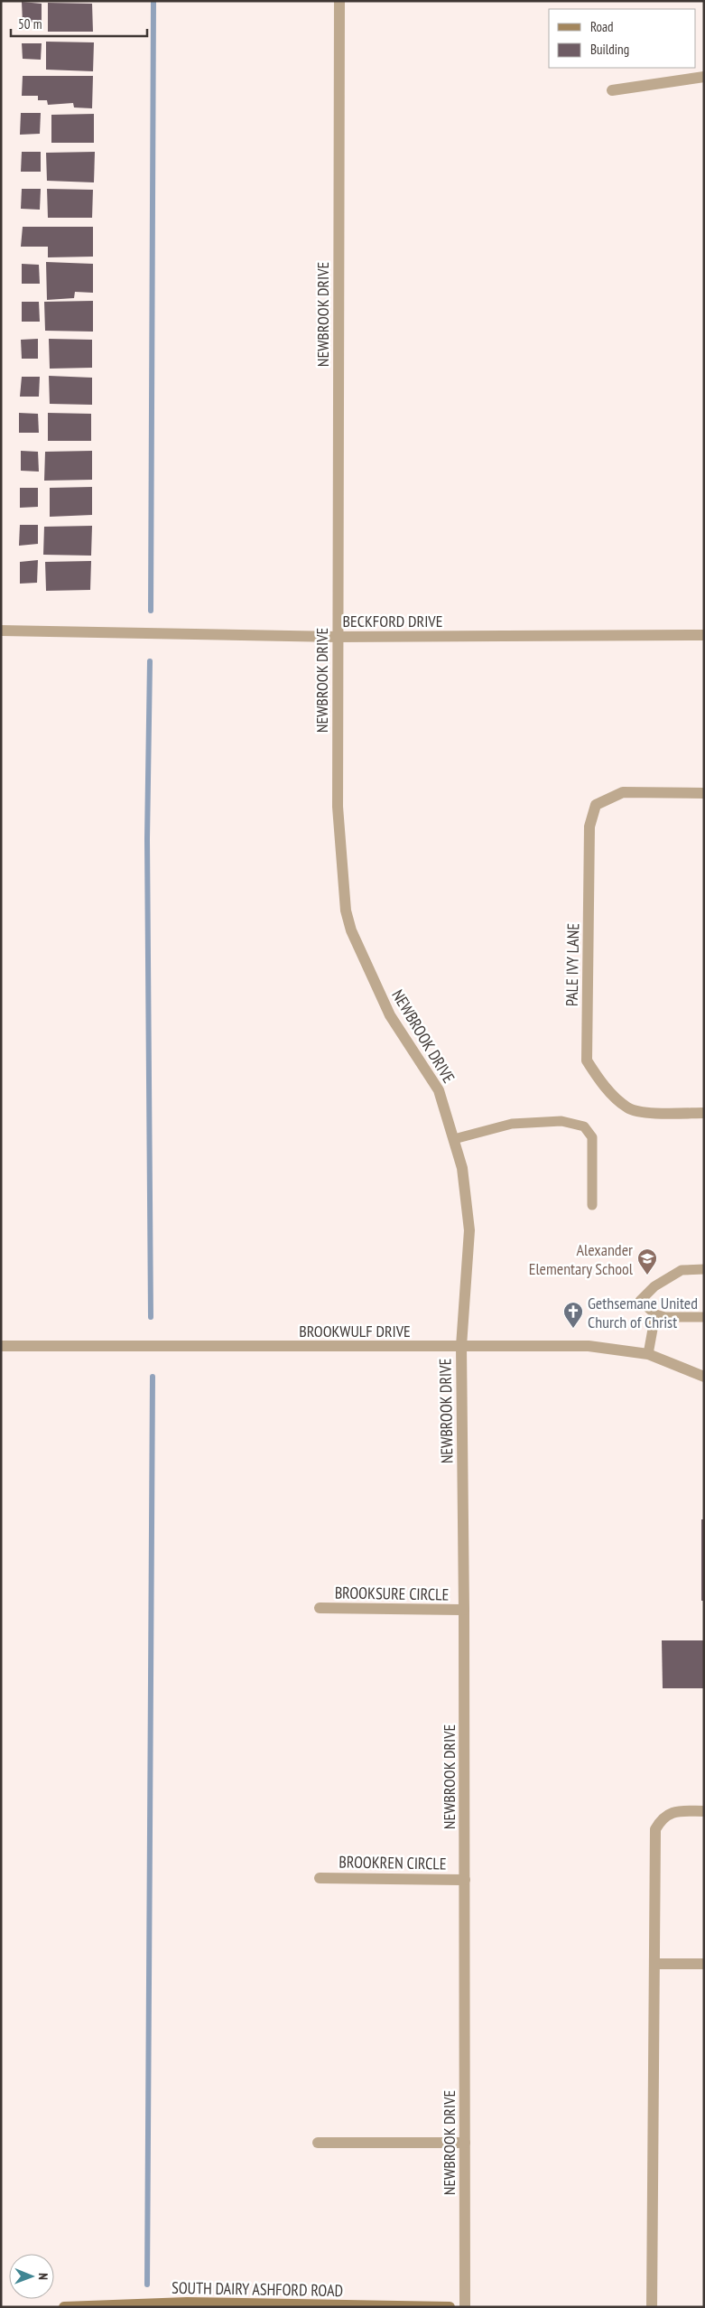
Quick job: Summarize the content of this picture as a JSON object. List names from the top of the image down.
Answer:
{
  "streets": {
    "main road": ["SOUTH DAIRY ASHFORD ROAD"],
    "street": [
      "NEWBROOK DRIVE",
      "BECKFORD DRIVE",
      "PALE IVY LANE",
      "BROOKWULF DRIVE",
      "BROOKSURE CIRCLE",
      "BROOKREN CIRCLE"
    ]
  },
  "crossings": [
    ["NEWBROOK DRIVE", "BECKFORD DRIVE"],
    ["NEWBROOK DRIVE", "BROOKWULF DRIVE"],
    ["NEWBROOK DRIVE", "BROOKSURE CIRCLE"],
    ["NEWBROOK DRIVE", "BROOKREN CIRCLE"]
  ],
  "places": {
    "school or university": ["Alexander Elementary School"],
    "church": ["Gethsemane United Church of Christ"]
  },
  "legend": ["Road", "Building"],
  "scale_bar": "50 m",
  "north": "right"
}
